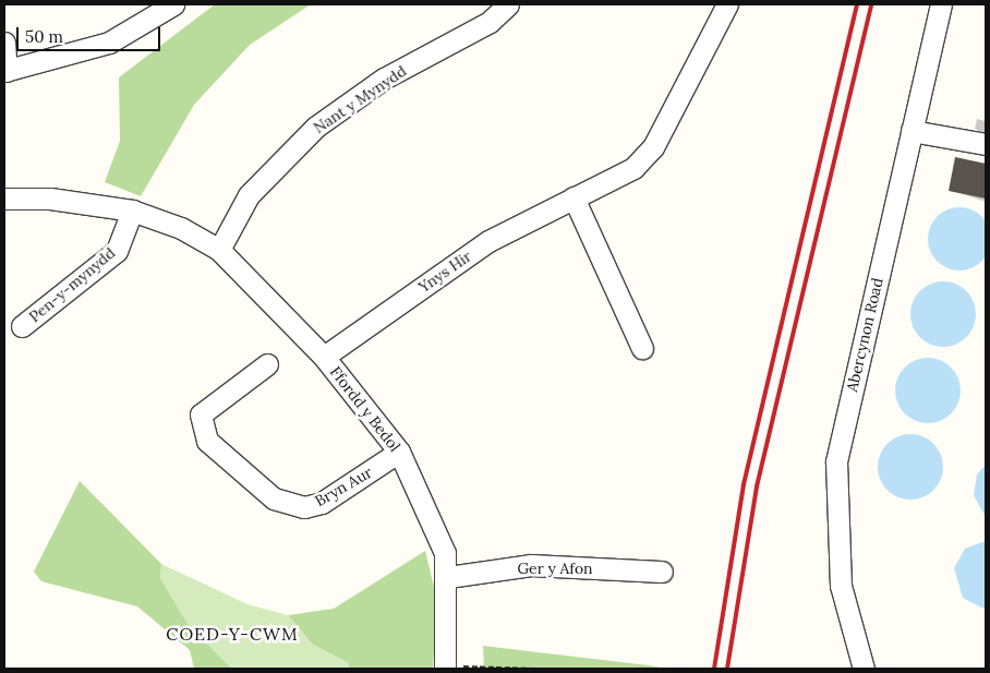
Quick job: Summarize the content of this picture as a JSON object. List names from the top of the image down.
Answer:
{
  "streets": {
    "street": [
      "Nant y Mynydd",
      "Ynys Hir",
      "Pen-y-mynydd",
      "Abercynon Road",
      "Ffordd y Bedol",
      "Bryn Aur",
      "Ger y Afon"
    ]
  },
  "crossings": [
    ["Nant y Mynydd", "Ffordd y Bedol"],
    ["Ynys Hir", "Ffordd y Bedol"],
    ["Pen-y-mynydd", "Ffordd y Bedol"],
    ["Ffordd y Bedol", "Bryn Aur"],
    ["Ffordd y Bedol", "Ger y Afon"]
  ],
  "districts": ["COED-Y-CWM"],
  "scale_bar": "50 m"
}
